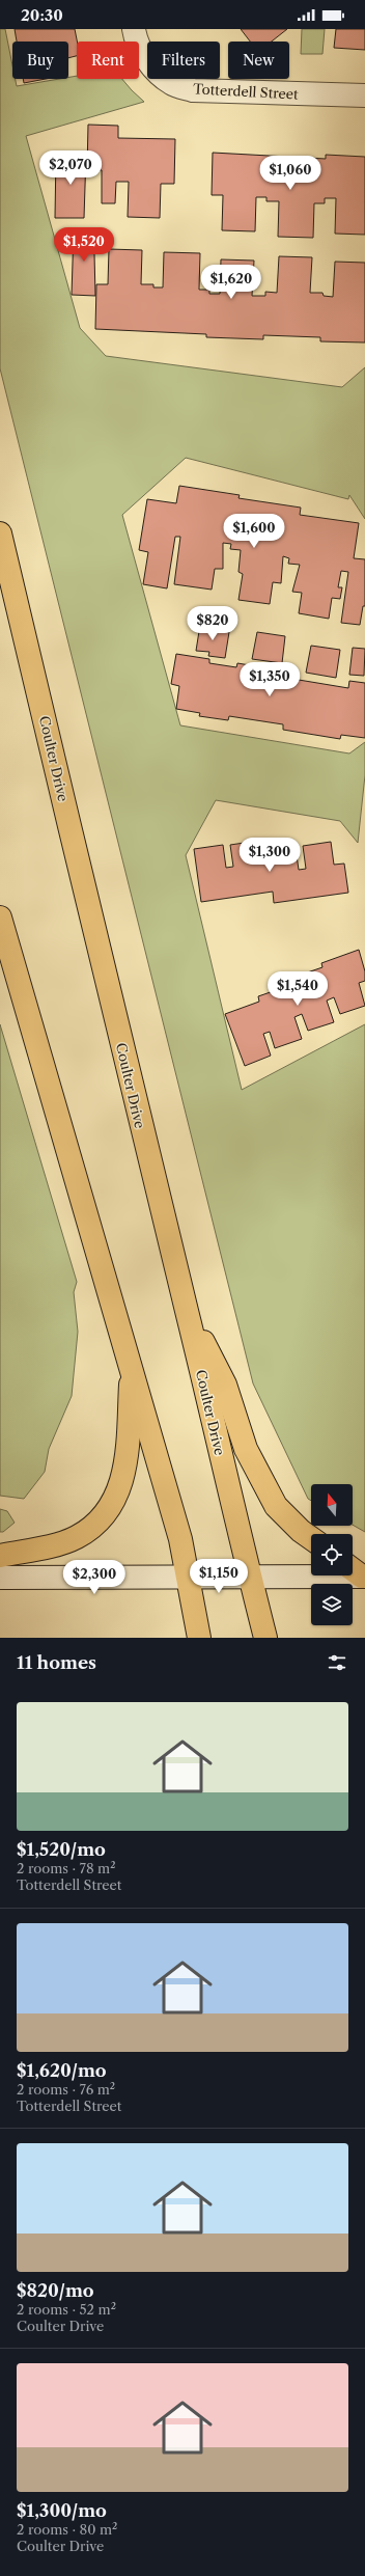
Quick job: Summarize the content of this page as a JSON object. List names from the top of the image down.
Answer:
{
  "streets": {
    "main road": ["Totterdell Street", "Coulter Drive"]
  },
  "north": "top",
  "page": {
    "status": "20:30",
    "chip": [
      "Buy",
      "Rent",
      "Filters",
      "New"
    ],
    "price": [
      "$2,070",
      "$1,060",
      "$1,520",
      "$1,620",
      "$1,600",
      "$820",
      "$1,350",
      "$1,300",
      "$1,540",
      "$1,150",
      "$2,300"
    ],
    "heading": "11 homes",
    "list": [
      {
        "name": "$1,520/mo",
        "note": "2 rooms · 78 m² · Totterdell Street"
      },
      {
        "name": "$1,620/mo",
        "note": "2 rooms · 76 m² · Totterdell Street"
      },
      {
        "name": "$820/mo",
        "note": "2 rooms · 52 m² · Coulter Drive"
      },
      {
        "name": "$1,300/mo",
        "note": "2 rooms · 80 m² · Coulter Drive"
      }
    ]
  }
}
